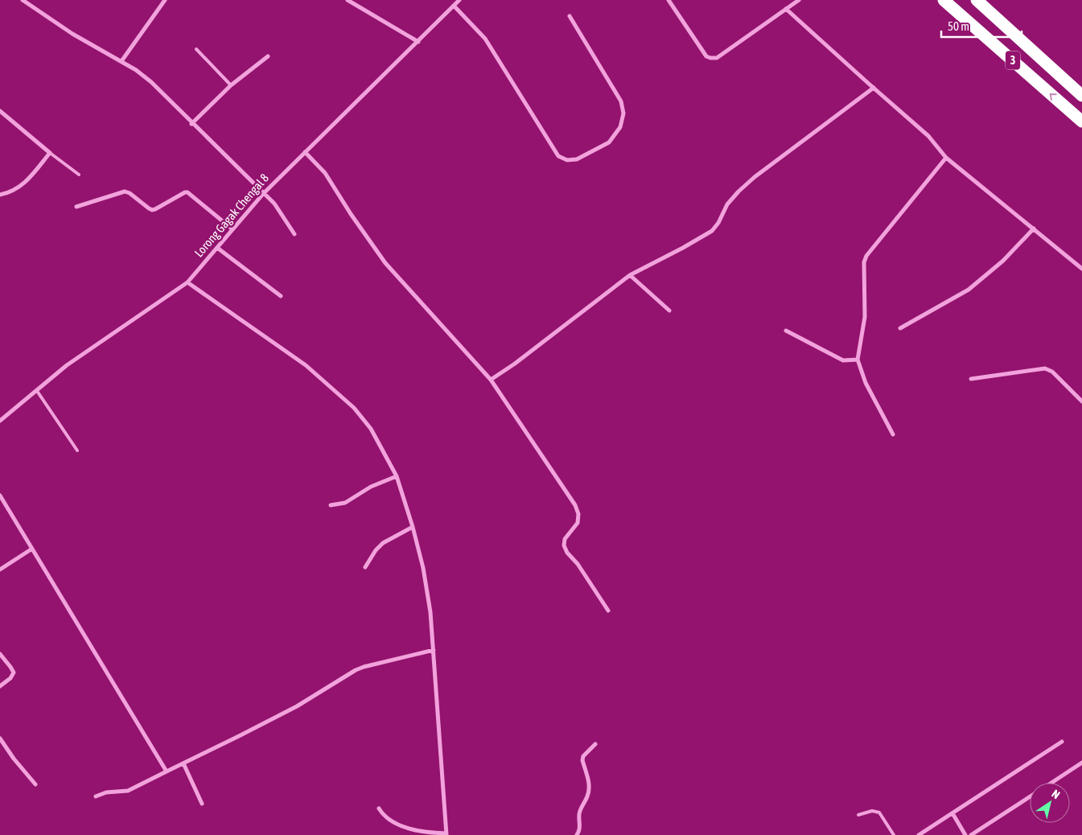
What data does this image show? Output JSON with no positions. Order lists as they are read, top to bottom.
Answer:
{
  "streets": {
    "highway": ["3"],
    "street": ["Lorong Gagak Chengal 8"]
  },
  "scale_bar": "50 m",
  "north": "top right"
}
